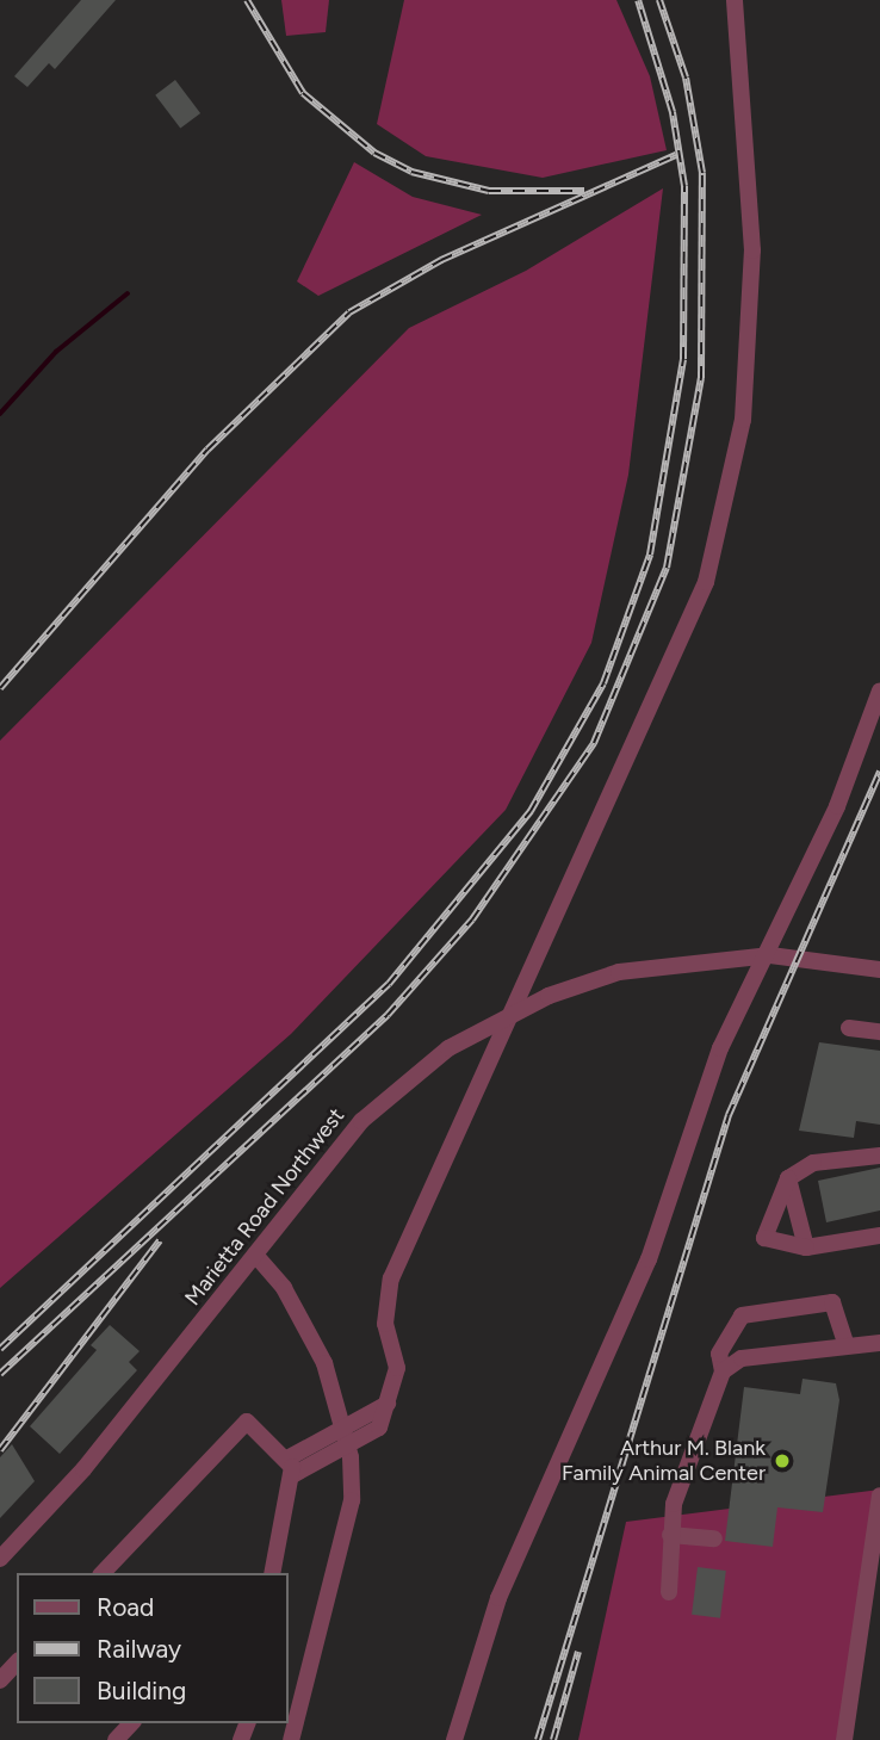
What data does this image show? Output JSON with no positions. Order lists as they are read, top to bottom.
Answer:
{
  "streets": {
    "street": ["Marietta Road Northwest"]
  },
  "places": ["Arthur M. Blank Family Animal Center"],
  "legend": ["Road", "Railway", "Building"]
}
